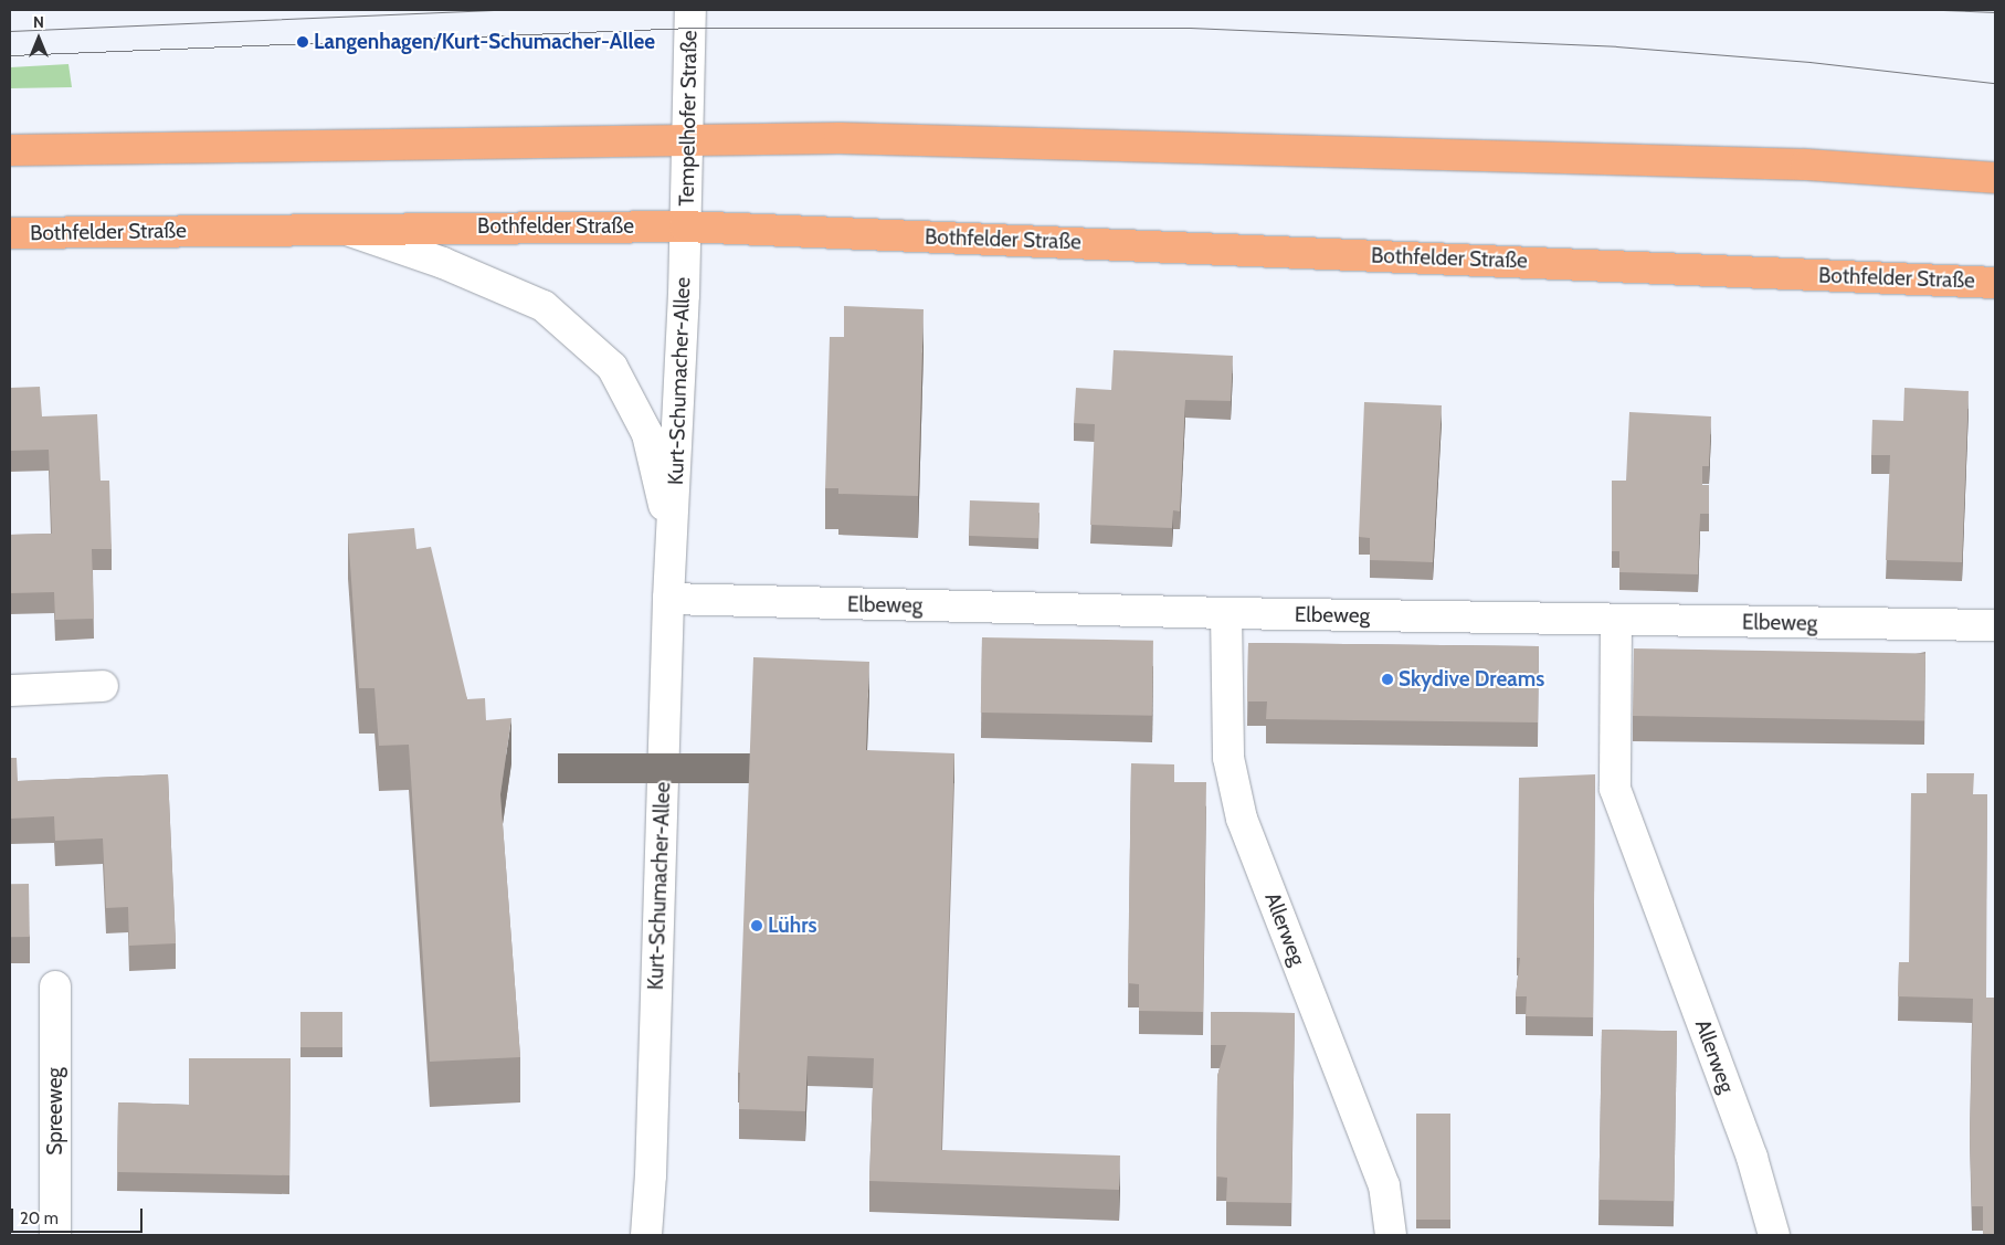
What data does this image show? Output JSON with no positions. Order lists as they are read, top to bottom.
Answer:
{
  "streets": {
    "main road": ["Bothfelder Straße"],
    "street": [
      "Tempelhofer Straße",
      "Kurt-Schumacher-Allee",
      "Elbeweg",
      "Allerweg",
      "Spreeweg"
    ]
  },
  "crossings": [
    ["Tempelhofer Straße", "Bothfelder Straße"],
    ["Tempelhofer Straße", "Kurt-Schumacher-Allee"],
    ["Bothfelder Straße", "Kurt-Schumacher-Allee"],
    ["Kurt-Schumacher-Allee", "Elbeweg"],
    ["Elbeweg", "Allerweg"]
  ],
  "places": ["Langenhagen/Kurt-Schumacher-Allee", "Skydive Dreams", "Lührs"],
  "scale_bar": "20 m",
  "north": "top"
}
